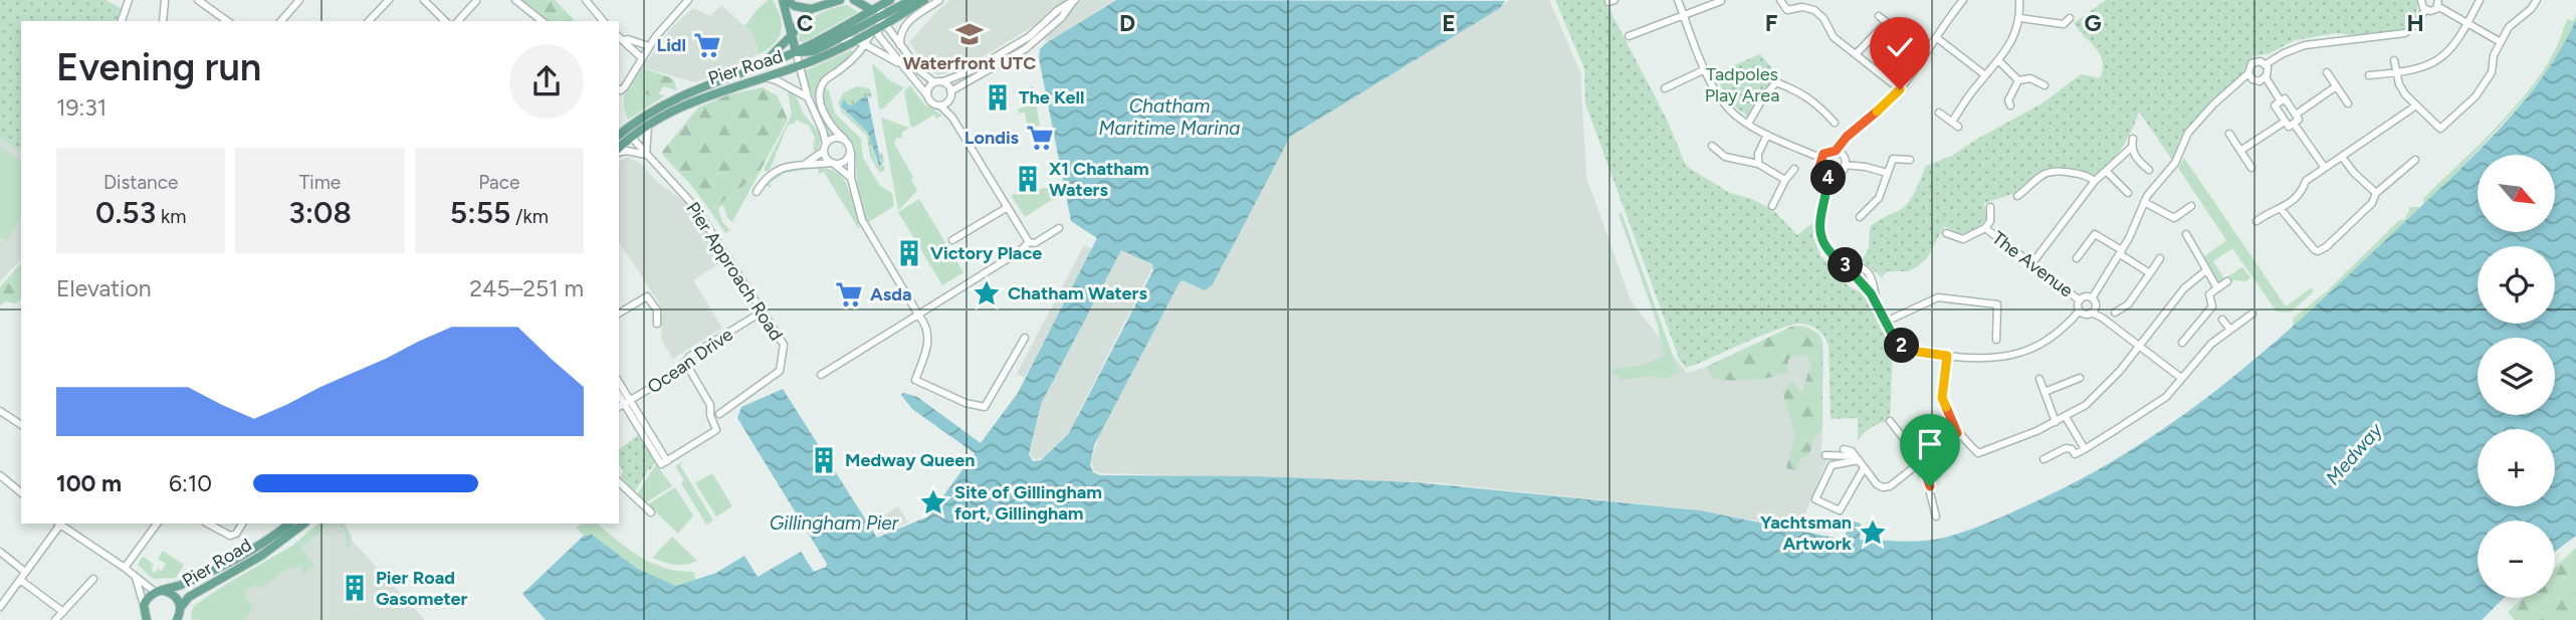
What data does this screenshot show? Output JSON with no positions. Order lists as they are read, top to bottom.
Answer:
{
  "streets": {
    "main road": ["Pier Road"],
    "street": ["The Avenue", "Pier Approach Road", "Ocean Drive"]
  },
  "crossings": [
    ["Pier Road", "Pier Approach Road"],
    ["Pier Approach Road", "Ocean Drive"]
  ],
  "water": ["Chatham Maritime Marina", "Medway", "Gillingham Pier"],
  "parks": ["Tadpoles Play Area"],
  "places": {
    "school or university": ["Waterfront UTC"],
    "supermarket": ["Lidl", "Londis", "Asda"],
    "building": [
      "The Kell",
      "X1 Chatham Waters",
      "Victory Place",
      "Medway Queen",
      "Pier Road Gasometer"
    ],
    "place": ["Chatham Waters", "Site of Gillingham fort, Gillingham", "Yachtsman Artwork"]
  },
  "north": "bottom right",
  "page": {
    "heading": ["Evening run", "19:31"],
    "stats": [
      ["Distance", "0.53 km"],
      ["Time", "3:08"],
      ["Pace", "5:55 /km"]
    ],
    "map_buttons": ["+", "−"],
    "pins": ["4", "3", "2"],
    "chart": ["Elevation", "245–251 m"],
    "list": [
      {
        "name": "100 m",
        "note": "6:10"
      }
    ]
  },
  "grid": {
    "columns": [
      "C",
      "D",
      "E",
      "F",
      "G",
      "H"
    ]
  }
}
